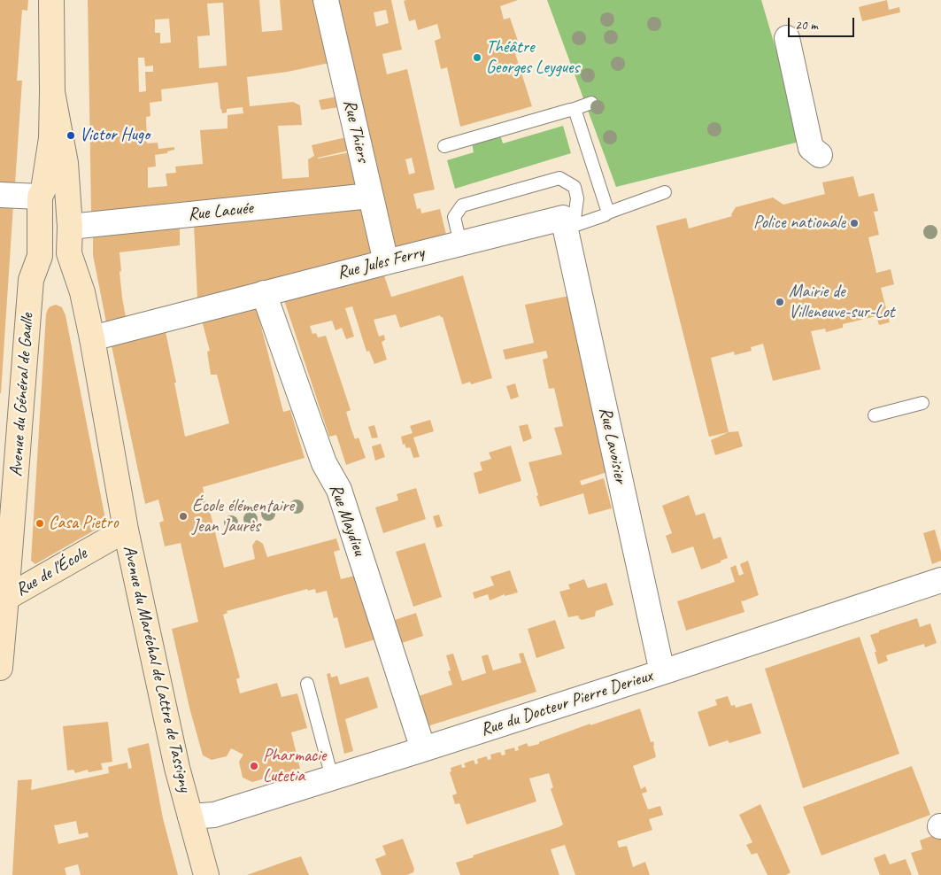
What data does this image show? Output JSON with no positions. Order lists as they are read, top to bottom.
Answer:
{
  "streets": {
    "main road": ["Avenue du Général de Gaulle", "Rue de l'École", "Avenue du Maréchal de Lattre de Tassigny"],
    "street": [
      "Rue Thiers",
      "Rue Lacuée",
      "Rue Jules Ferry",
      "Rue Lavoisier",
      "Rue Maydieu",
      "Rue du Docteur Pierre Derieux"
    ]
  },
  "crossings": [
    ["Rue Thiers", "Rue Lacuée"],
    ["Rue Thiers", "Rue Jules Ferry"],
    ["Rue Jules Ferry", "Rue Lavoisier"],
    ["Rue Jules Ferry", "Rue Maydieu"],
    ["Rue Jules Ferry", "Avenue du Maréchal de Lattre de Tassigny"],
    ["Avenue du Général de Gaulle", "Rue de l'École"],
    ["Rue Lavoisier", "Rue du Docteur Pierre Derieux"],
    ["Rue Maydieu", "Rue du Docteur Pierre Derieux"],
    ["Rue de l'École", "Avenue du Maréchal de Lattre de Tassigny"],
    ["Avenue du Maréchal de Lattre de Tassigny", "Rue du Docteur Pierre Derieux"]
  ],
  "places": [
    "Théâtre Georges Leygues",
    "Victor Hugo",
    "Police nationale",
    "Mairie de Villeneuve-sur-Lot",
    "École élémentaire Jean Jaurès",
    "Casa Pietro",
    "Pharmacie Lutetia"
  ],
  "scale_bar": "20 m"
}
